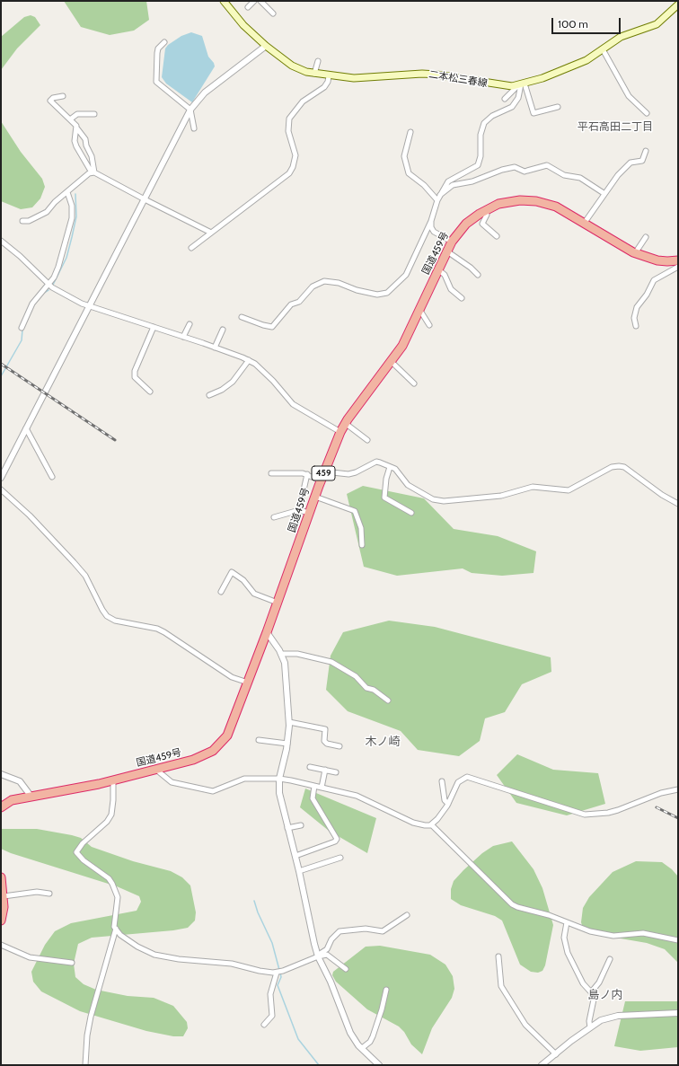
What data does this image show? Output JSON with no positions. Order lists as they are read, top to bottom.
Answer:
{
  "streets": {
    "highway": ["国道459号", "459"],
    "main road": ["二本松三春線"]
  },
  "districts": ["平石高田二丁目", "木ノ崎", "島ノ内"],
  "scale_bar": "100 m"
}
